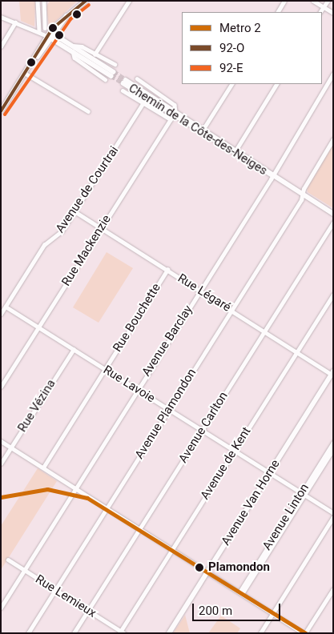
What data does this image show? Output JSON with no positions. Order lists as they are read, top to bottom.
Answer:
{
  "streets": {
    "main road": ["Chemin de la Côte-des-Neiges", "Avenue Van Horne"],
    "street": [
      "Avenue de Courtrai",
      "Rue Mackenzie",
      "Rue Légaré",
      "Rue Bouchette",
      "Avenue Barclay",
      "Rue Lavoie",
      "Rue Vézina",
      "Avenue Plamondon",
      "Avenue Carlton",
      "Avenue de Kent",
      "Avenue Linton",
      "Rue Lemieux"
    ]
  },
  "crossings": [
    ["Chemin de la Côte-des-Neiges", "Avenue de Courtrai"],
    ["Chemin de la Côte-des-Neiges", "Rue Mackenzie"],
    ["Chemin de la Côte-des-Neiges", "Avenue Barclay"],
    ["Chemin de la Côte-des-Neiges", "Avenue Plamondon"],
    ["Avenue de Courtrai", "Rue Légaré"],
    ["Avenue de Courtrai", "Rue Lavoie"],
    ["Rue Mackenzie", "Rue Légaré"],
    ["Rue Mackenzie", "Rue Lavoie"],
    ["Rue Légaré", "Rue Bouchette"],
    ["Rue Légaré", "Avenue Barclay"],
    ["Rue Légaré", "Avenue Plamondon"],
    ["Rue Légaré", "Avenue Carlton"],
    ["Rue Légaré", "Avenue de Kent"],
    ["Rue Légaré", "Avenue Van Horne"],
    ["Rue Bouchette", "Rue Lavoie"],
    ["Avenue Barclay", "Rue Lavoie"],
    ["Avenue Barclay", "Rue Lemieux"],
    ["Rue Lavoie", "Rue Vézina"],
    ["Rue Lavoie", "Avenue Plamondon"],
    ["Rue Lavoie", "Avenue Carlton"],
    ["Rue Lavoie", "Avenue de Kent"],
    ["Rue Lavoie", "Avenue Van Horne"],
    ["Rue Lavoie", "Avenue Linton"],
    ["Avenue Plamondon", "Rue Lemieux"],
    ["Avenue Carlton", "Rue Lemieux"],
    ["Avenue de Kent", "Rue Lemieux"]
  ],
  "places": ["Plamondon"],
  "lines": ["transit line 92-O", "transit line 92-E", "metro line 2"],
  "legend": ["Metro 2", "92-O", "92-E"],
  "scale_bar": "200 m"
}
